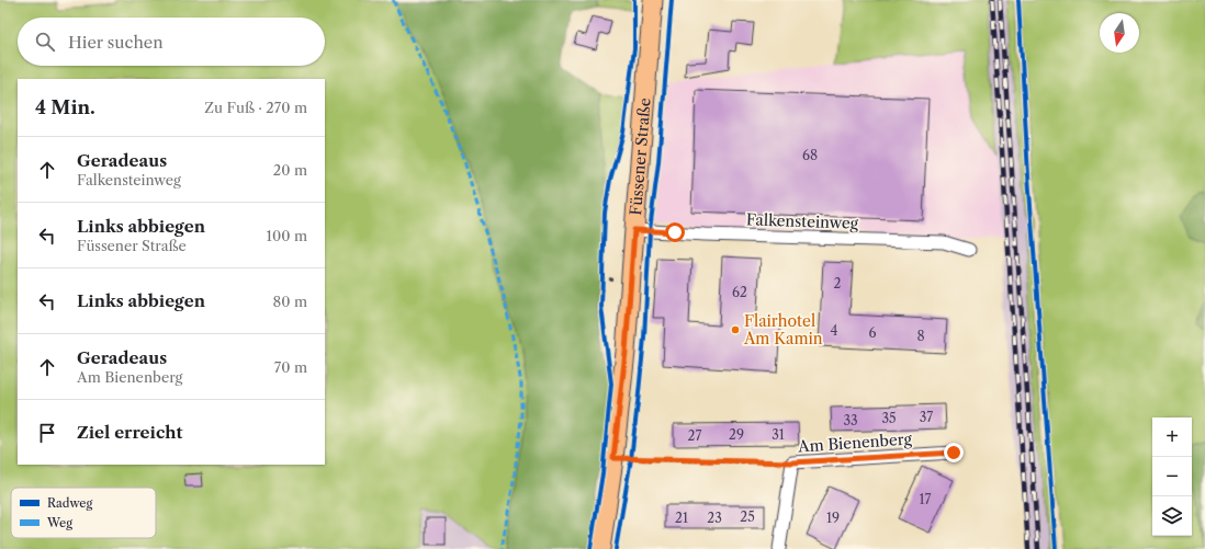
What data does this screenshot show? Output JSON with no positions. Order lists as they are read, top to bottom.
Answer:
{
  "streets": {
    "main road": ["Füssener Straße"],
    "street": ["Falkensteinweg", "Am Bienenberg"]
  },
  "crossings": [
    ["Füssener Straße", "Falkensteinweg"]
  ],
  "places": ["Flairhotel Am Kamin"],
  "house_numbers": [
    "68",
    "2",
    "62",
    "4",
    "6",
    "8",
    "37",
    "35",
    "33",
    "29",
    "31",
    "27",
    "17",
    "25",
    "21",
    "23",
    "19"
  ],
  "legend": ["Radweg", "Weg"],
  "north": "bottom",
  "page": {
    "search": "Hier suchen",
    "heading": ["4 Min.", "Zu Fuß · 270 m"],
    "list": [
      ["Geradeaus", "Falkensteinweg", "20 m"],
      ["Links abbiegen", "Füssener Straße", "100 m"],
      ["Links abbiegen", "80 m"],
      ["Geradeaus", "Am Bienenberg", "70 m"],
      "Ziel erreicht"
    ],
    "map_buttons": ["+", "−"]
  }
}
